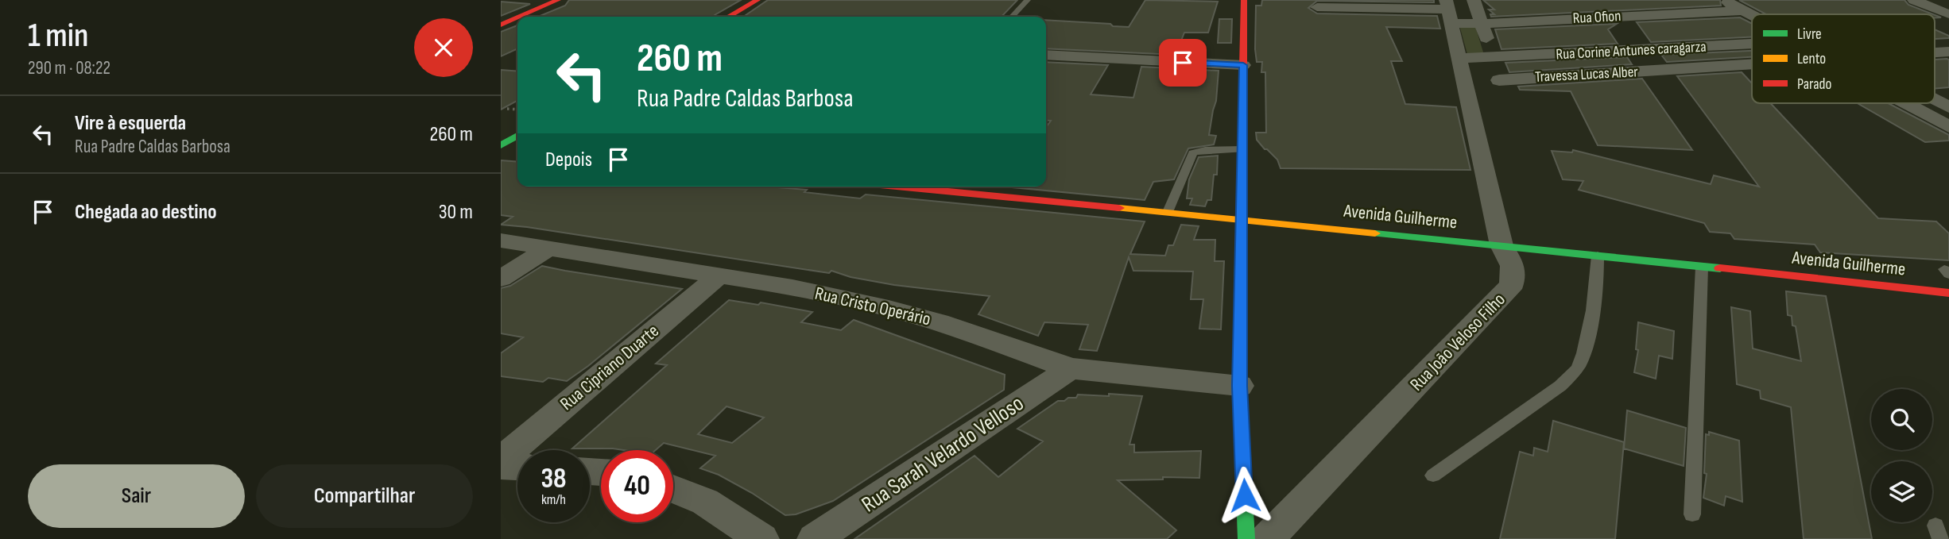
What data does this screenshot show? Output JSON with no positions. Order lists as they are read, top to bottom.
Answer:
{
  "streets": {
    "street": [
      "Rua Ofion",
      "Rua Corine Antunes caragarza",
      "Travessa Lucas Alber",
      "Avenida Guilherme",
      "Rua Cristo Operário",
      "Rua João Veloso Filho",
      "Rua Cipriano Duarte",
      "Rua Sarah Velardo Velloso"
    ]
  },
  "crossings": [
    ["Rua Ofion", "Rua João Veloso Filho"],
    ["Rua Corine Antunes caragarza", "Travessa Lucas Alber"],
    ["Rua Corine Antunes caragarza", "Rua João Veloso Filho"],
    ["Avenida Guilherme", "Rua João Veloso Filho"],
    ["Rua Cristo Operário", "Rua Cipriano Duarte"],
    ["Rua Cristo Operário", "Rua Sarah Velardo Velloso"]
  ],
  "legend": ["Livre", "Lento", "Parado"],
  "page": {
    "heading": ["1 min", "290 m · 08:22"],
    "turn": ["260 m", "Rua Padre Caldas Barbosa"],
    "list": [
      {
        "name": "Vire à esquerda",
        "note": "Rua Padre Caldas Barbosa",
        "value": "260 m"
      },
      {
        "name": "Chegada ao destino",
        "value": "30 m"
      }
    ],
    "then": "Depois",
    "speed": "38 km/h",
    "limit": "40",
    "buttons": ["Sair", "Compartilhar"]
  }
}
